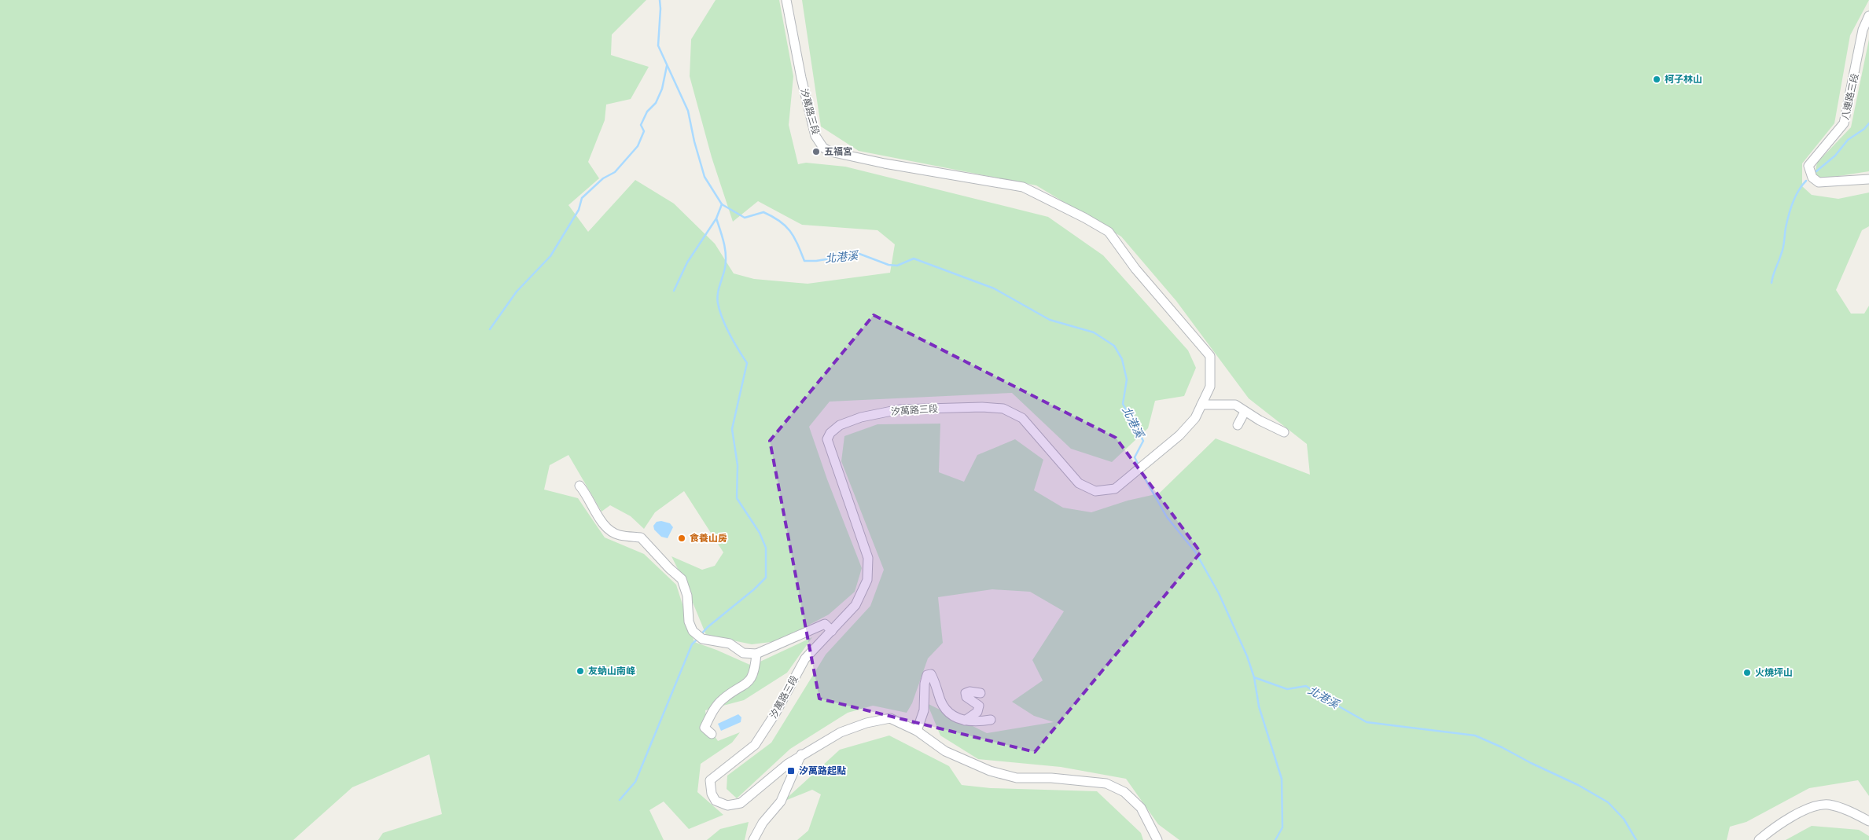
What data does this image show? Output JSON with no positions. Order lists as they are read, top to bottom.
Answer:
{
  "streets": {
    "street": ["八連路三段", "汐萬路三段"]
  },
  "water": ["北港溪"],
  "places": {
    "other": [
      "柯子林山",
      "五福宮",
      "食養山房",
      "友蚋山南峰",
      "火燒坪山"
    ],
    "transit": ["汐萬路起點"]
  }
}
